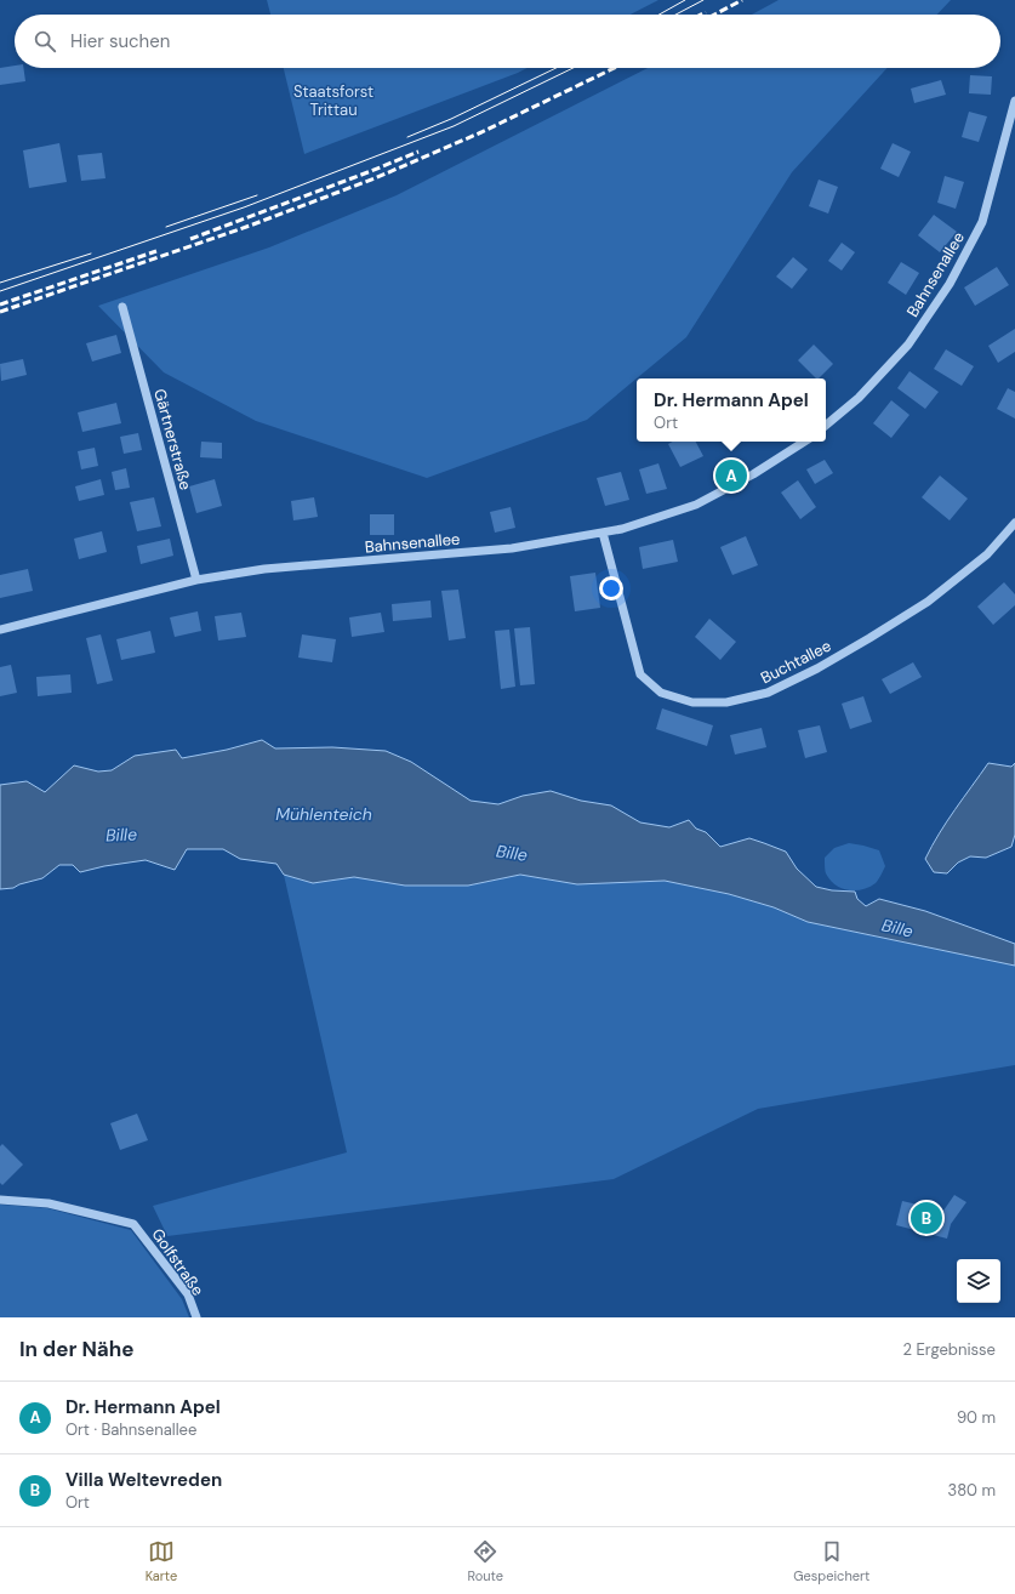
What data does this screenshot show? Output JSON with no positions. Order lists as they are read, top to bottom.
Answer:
{
  "streets": {
    "street": [
      "Bahnsenallee",
      "Gärtnerstraße",
      "Buchtallee",
      "Golfstraße"
    ]
  },
  "crossings": [
    ["Bahnsenallee", "Gärtnerstraße"],
    ["Bahnsenallee", "Buchtallee"]
  ],
  "water": ["Mühlenteich", "Bille"],
  "parks": ["Staatsforst Trittau"],
  "page": {
    "search": "Hier suchen",
    "popup": ["Dr. Hermann Apel", "Ort"],
    "pins": ["A", "B"],
    "heading": ["In der Nähe", "2 Ergebnisse"],
    "list": [
      {
        "mark": "A",
        "name": "Dr. Hermann Apel",
        "note": "Ort · Bahnsenallee",
        "value": "90 m"
      },
      {
        "mark": "B",
        "name": "Villa Weltevreden",
        "note": "Ort",
        "value": "380 m"
      }
    ],
    "nav": ["Karte", "Route", "Gespeichert"]
  }
}
